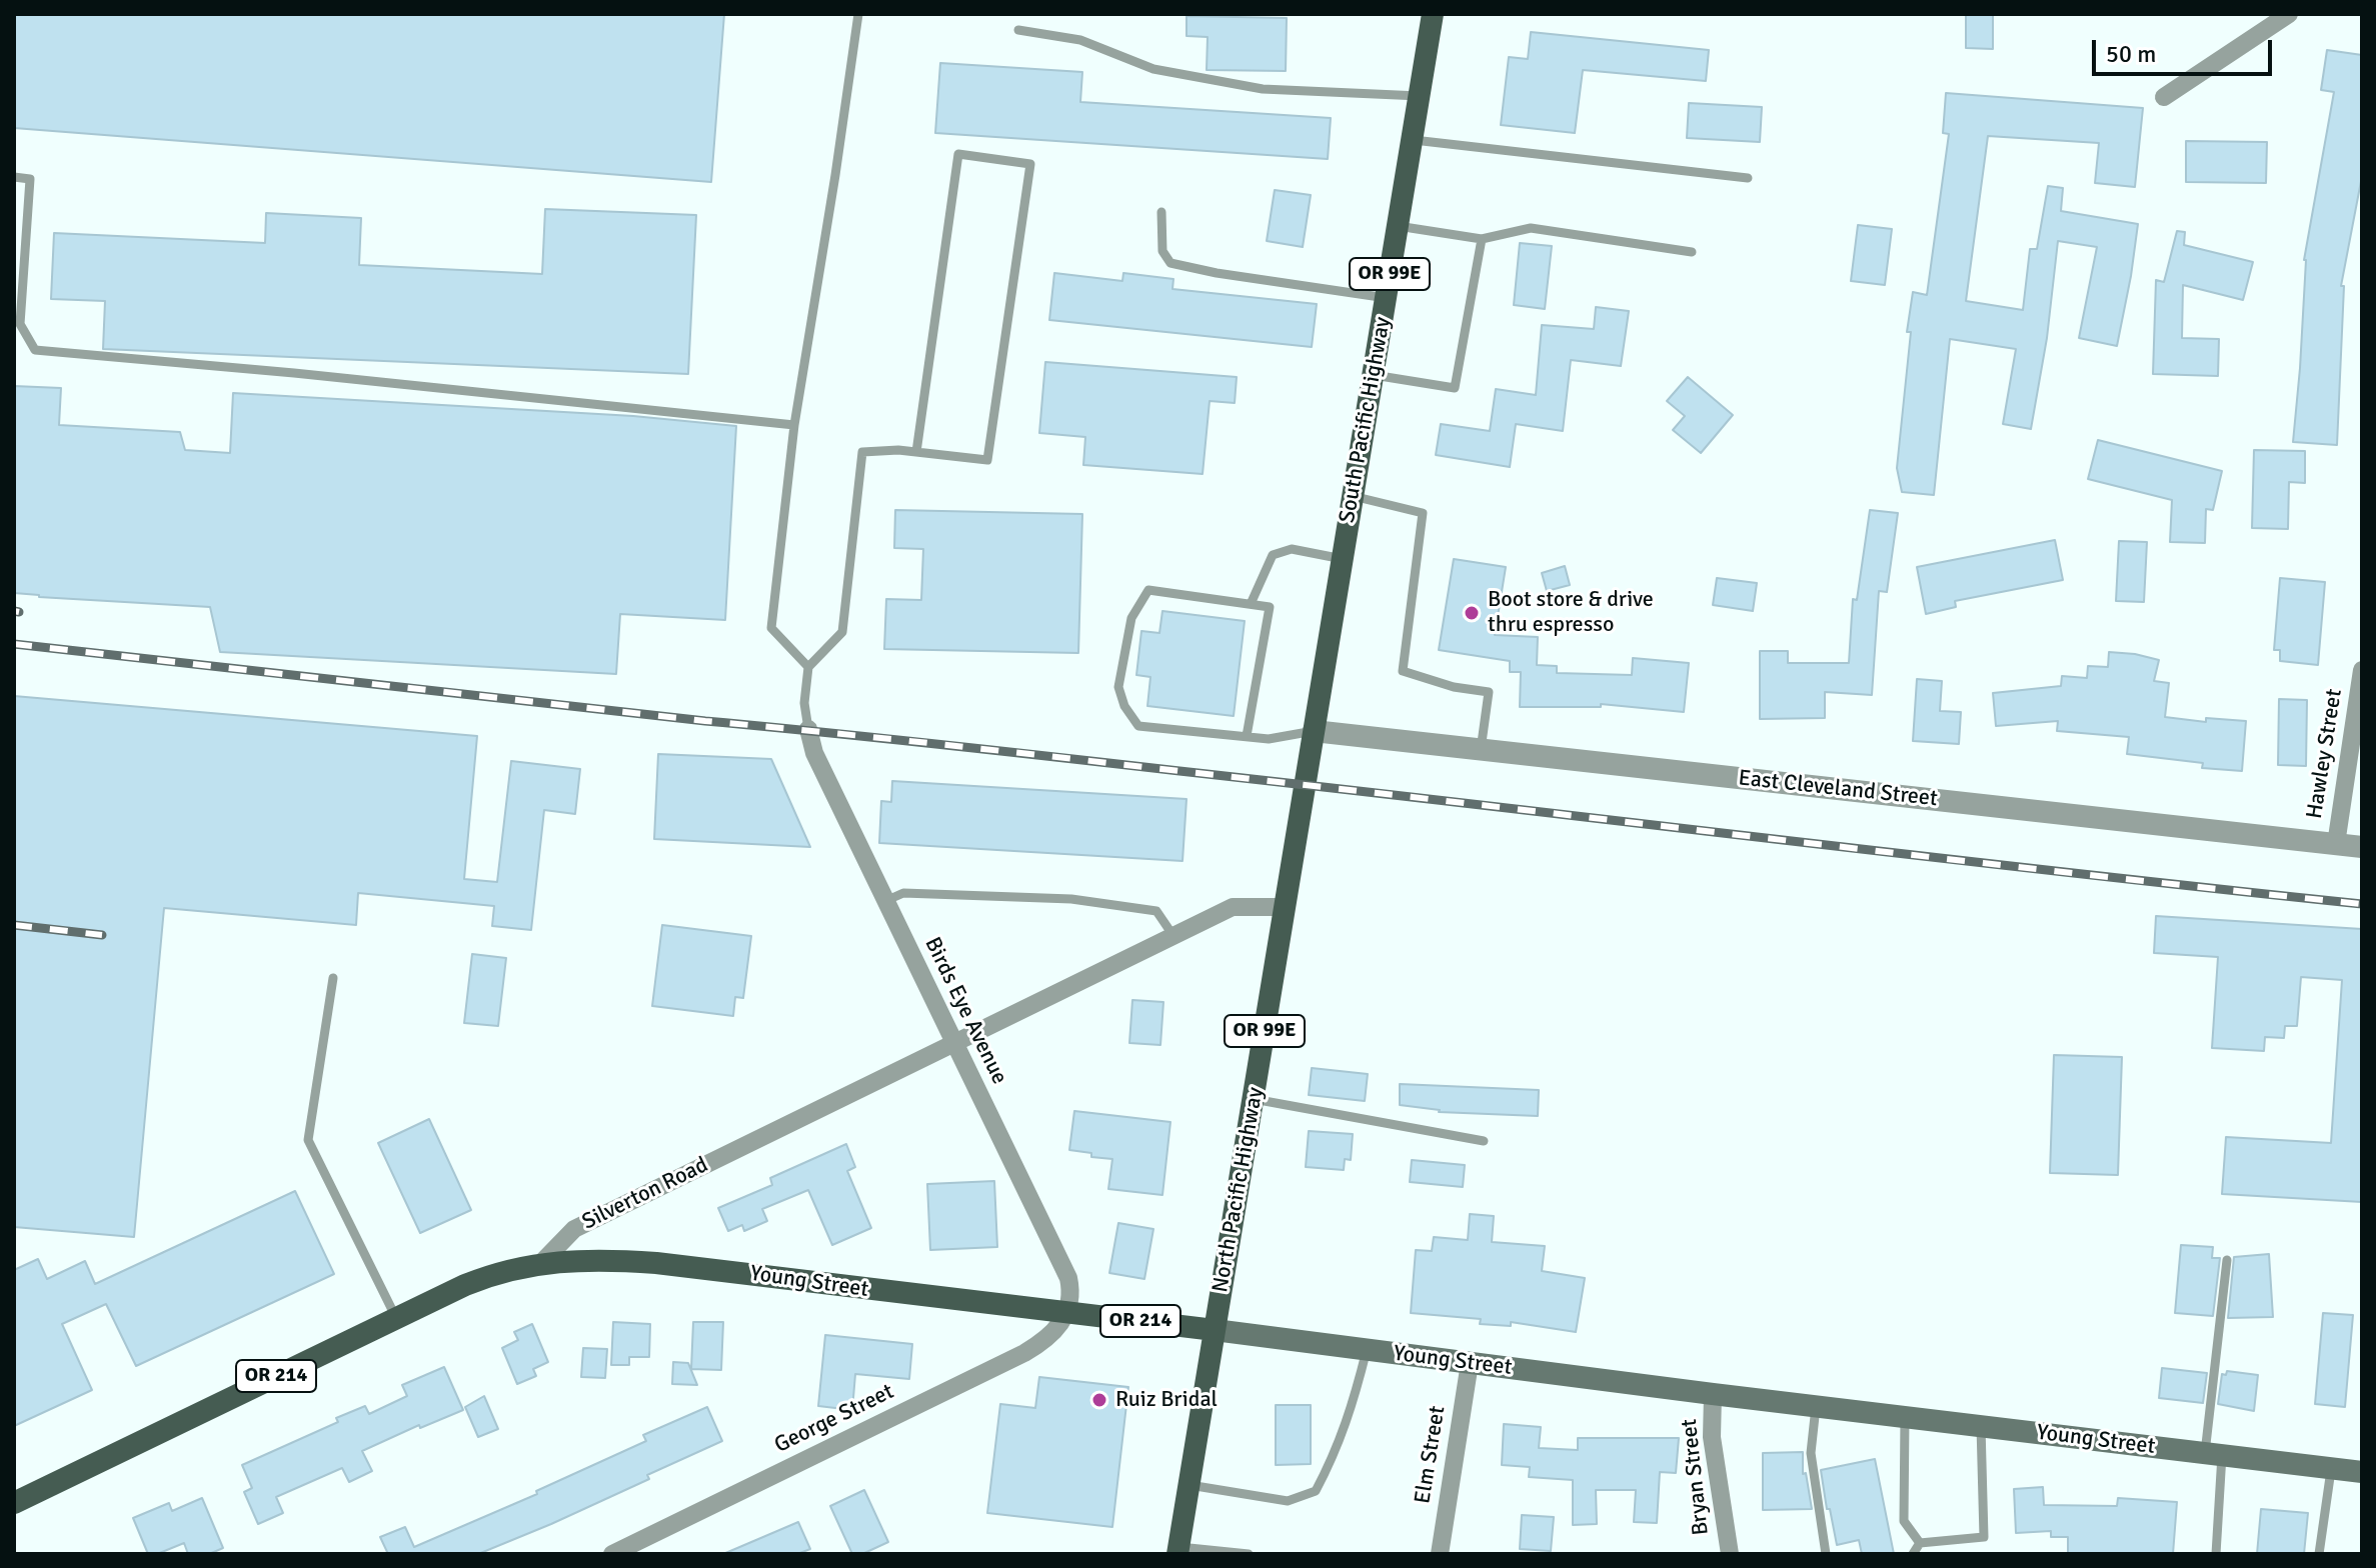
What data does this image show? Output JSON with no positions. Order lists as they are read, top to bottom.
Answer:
{
  "streets": {
    "main road": [
      "OR 99E",
      "South Pacific Highway",
      "North Pacific Highway",
      "Young Street",
      "OR 214"
    ],
    "street": [
      "Hawley Street",
      "East Cleveland Street",
      "Birds Eye Avenue",
      "Silverton Road",
      "George Street",
      "Elm Street",
      "Bryan Street"
    ]
  },
  "crossings": [
    ["South Pacific Highway", "East Cleveland Street"],
    ["South Pacific Highway", "North Pacific Highway"],
    ["Hawley Street", "East Cleveland Street"],
    ["East Cleveland Street", "North Pacific Highway"],
    ["Birds Eye Avenue", "Silverton Road"],
    ["Birds Eye Avenue", "Young Street"],
    ["Birds Eye Avenue", "George Street"],
    ["North Pacific Highway", "Silverton Road"],
    ["North Pacific Highway", "Young Street"],
    ["Silverton Road", "Young Street"],
    ["Silverton Road", "OR 214"],
    ["Young Street", "OR 214"],
    ["Young Street", "George Street"],
    ["Young Street", "Elm Street"],
    ["Young Street", "Bryan Street"]
  ],
  "places": ["Boot store & drive thru espresso", "Ruiz Bridal"],
  "scale_bar": "50 m"
}
